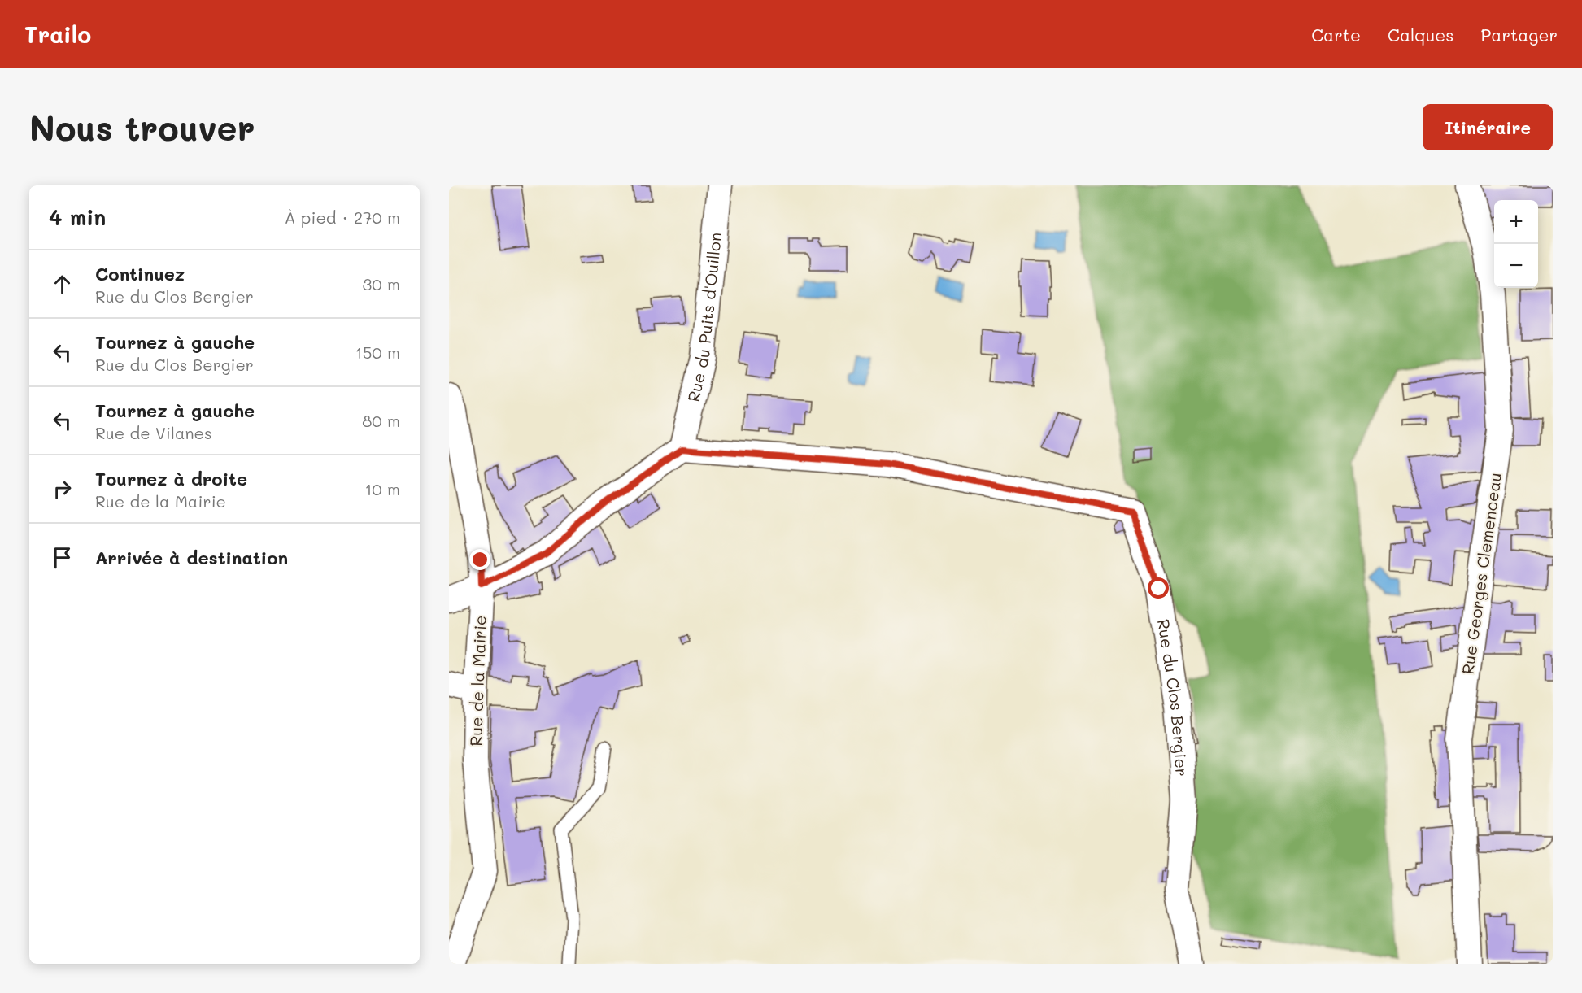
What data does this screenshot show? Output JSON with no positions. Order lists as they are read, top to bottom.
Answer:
{
  "streets": {
    "street": [
      "Rue du Puits d'Ouillon",
      "Rue Georges Clemenceau",
      "Rue de la Mairie",
      "Rue du Clos Bergier"
    ]
  },
  "crossings": [
    ["Rue du Puits d'Ouillon", "Rue du Clos Bergier"]
  ],
  "page": {
    "header": "Trailo",
    "nav": ["Carte", "Calques", "Partager"],
    "buttons": "Itinéraire",
    "title": "Nous trouver",
    "heading": ["4 min", "À pied · 270 m"],
    "map_buttons": ["+", "−"],
    "list": [
      ["Continuez", "Rue du Clos Bergier", "30 m"],
      ["Tournez à gauche", "Rue du Clos Bergier", "150 m"],
      ["Tournez à gauche", "Rue de Vilanes", "80 m"],
      ["Tournez à droite", "Rue de la Mairie", "10 m"],
      "Arrivée à destination"
    ]
  }
}
